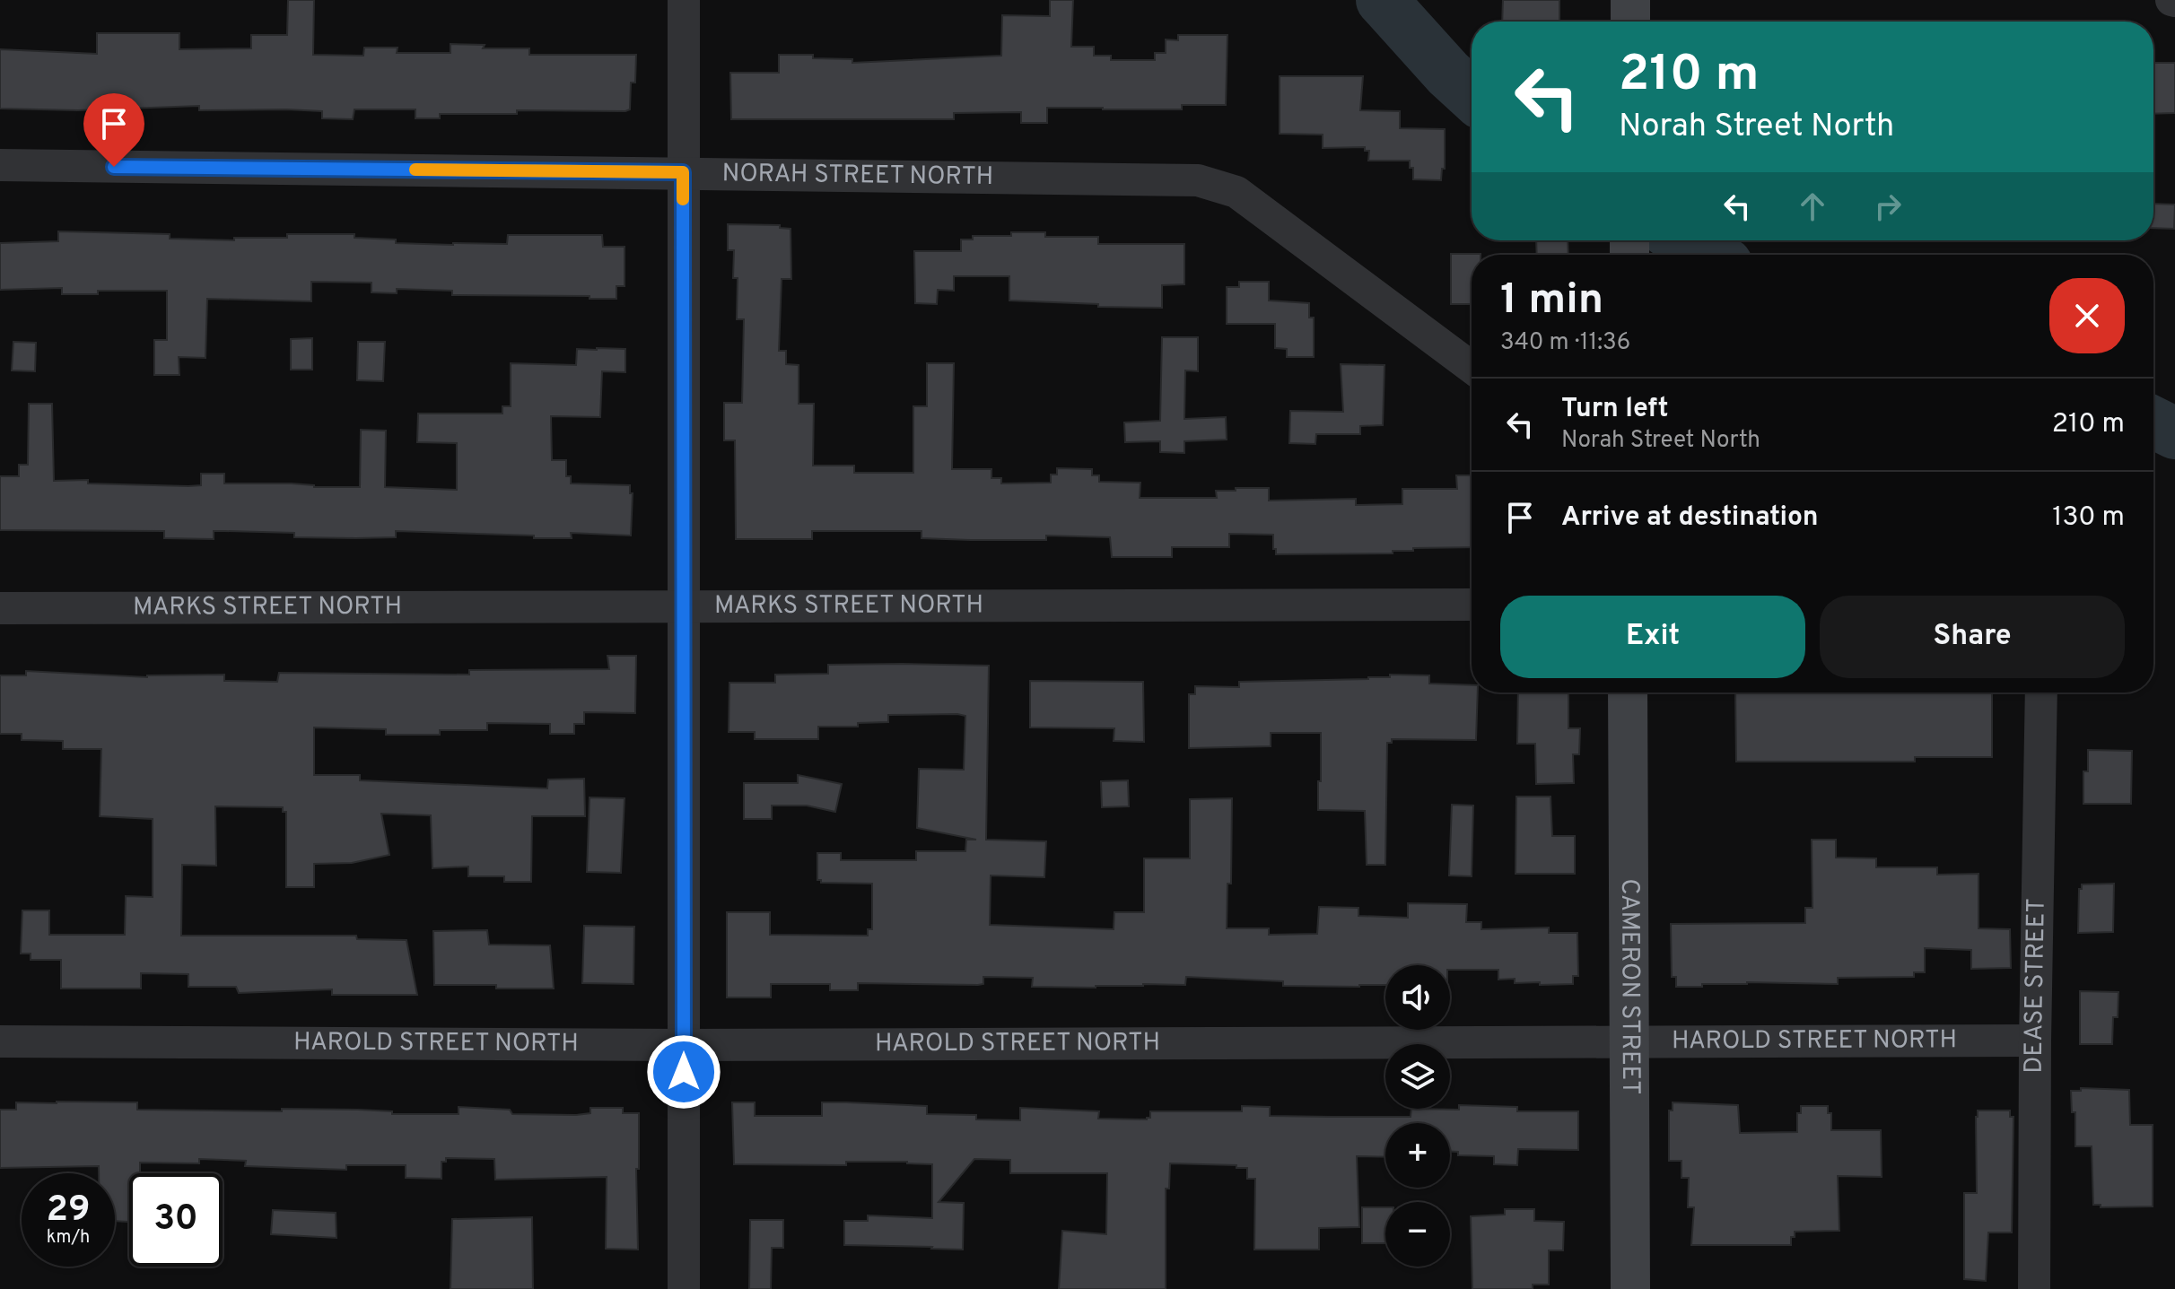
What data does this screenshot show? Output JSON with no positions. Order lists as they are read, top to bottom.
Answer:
{
  "streets": {
    "street": [
      "NORAH STREET NORTH",
      "MARKS STREET NORTH",
      "DEASE STREET",
      "CAMERON STREET",
      "HAROLD STREET NORTH"
    ]
  },
  "crossings": [
    ["DEASE STREET", "HAROLD STREET NORTH"],
    ["CAMERON STREET", "HAROLD STREET NORTH"]
  ],
  "page": {
    "turn": ["210 m", "Norah Street North"],
    "heading": ["1 min", "340 m · 11:36"],
    "list": [
      {
        "name": "Turn left",
        "note": "Norah Street North",
        "value": "210 m"
      },
      {
        "name": "Arrive at destination",
        "value": "130 m"
      }
    ],
    "buttons": ["Exit", "Share"],
    "map_buttons": ["+", "−"],
    "speed": "29 km/h",
    "limit": "30"
  }
}
